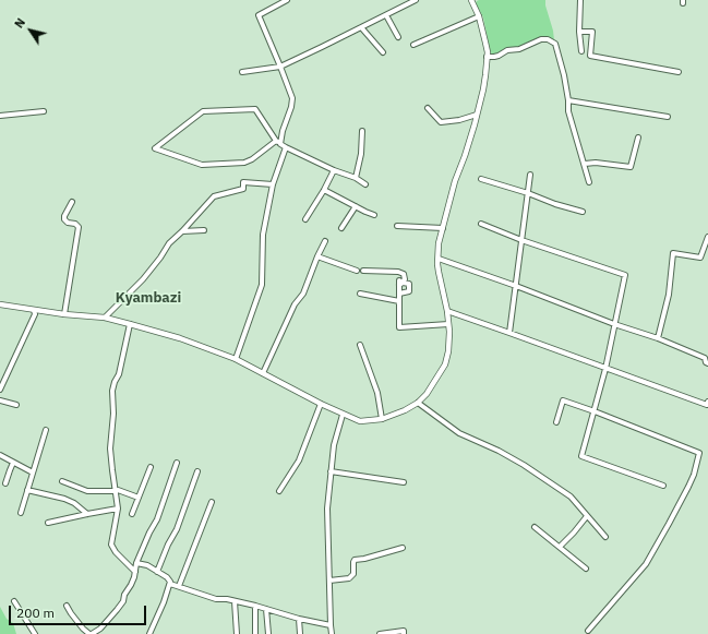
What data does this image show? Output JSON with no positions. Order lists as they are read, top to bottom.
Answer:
{
  "districts": ["Kyambazi"],
  "scale_bar": "200 m",
  "north": "top left"
}
